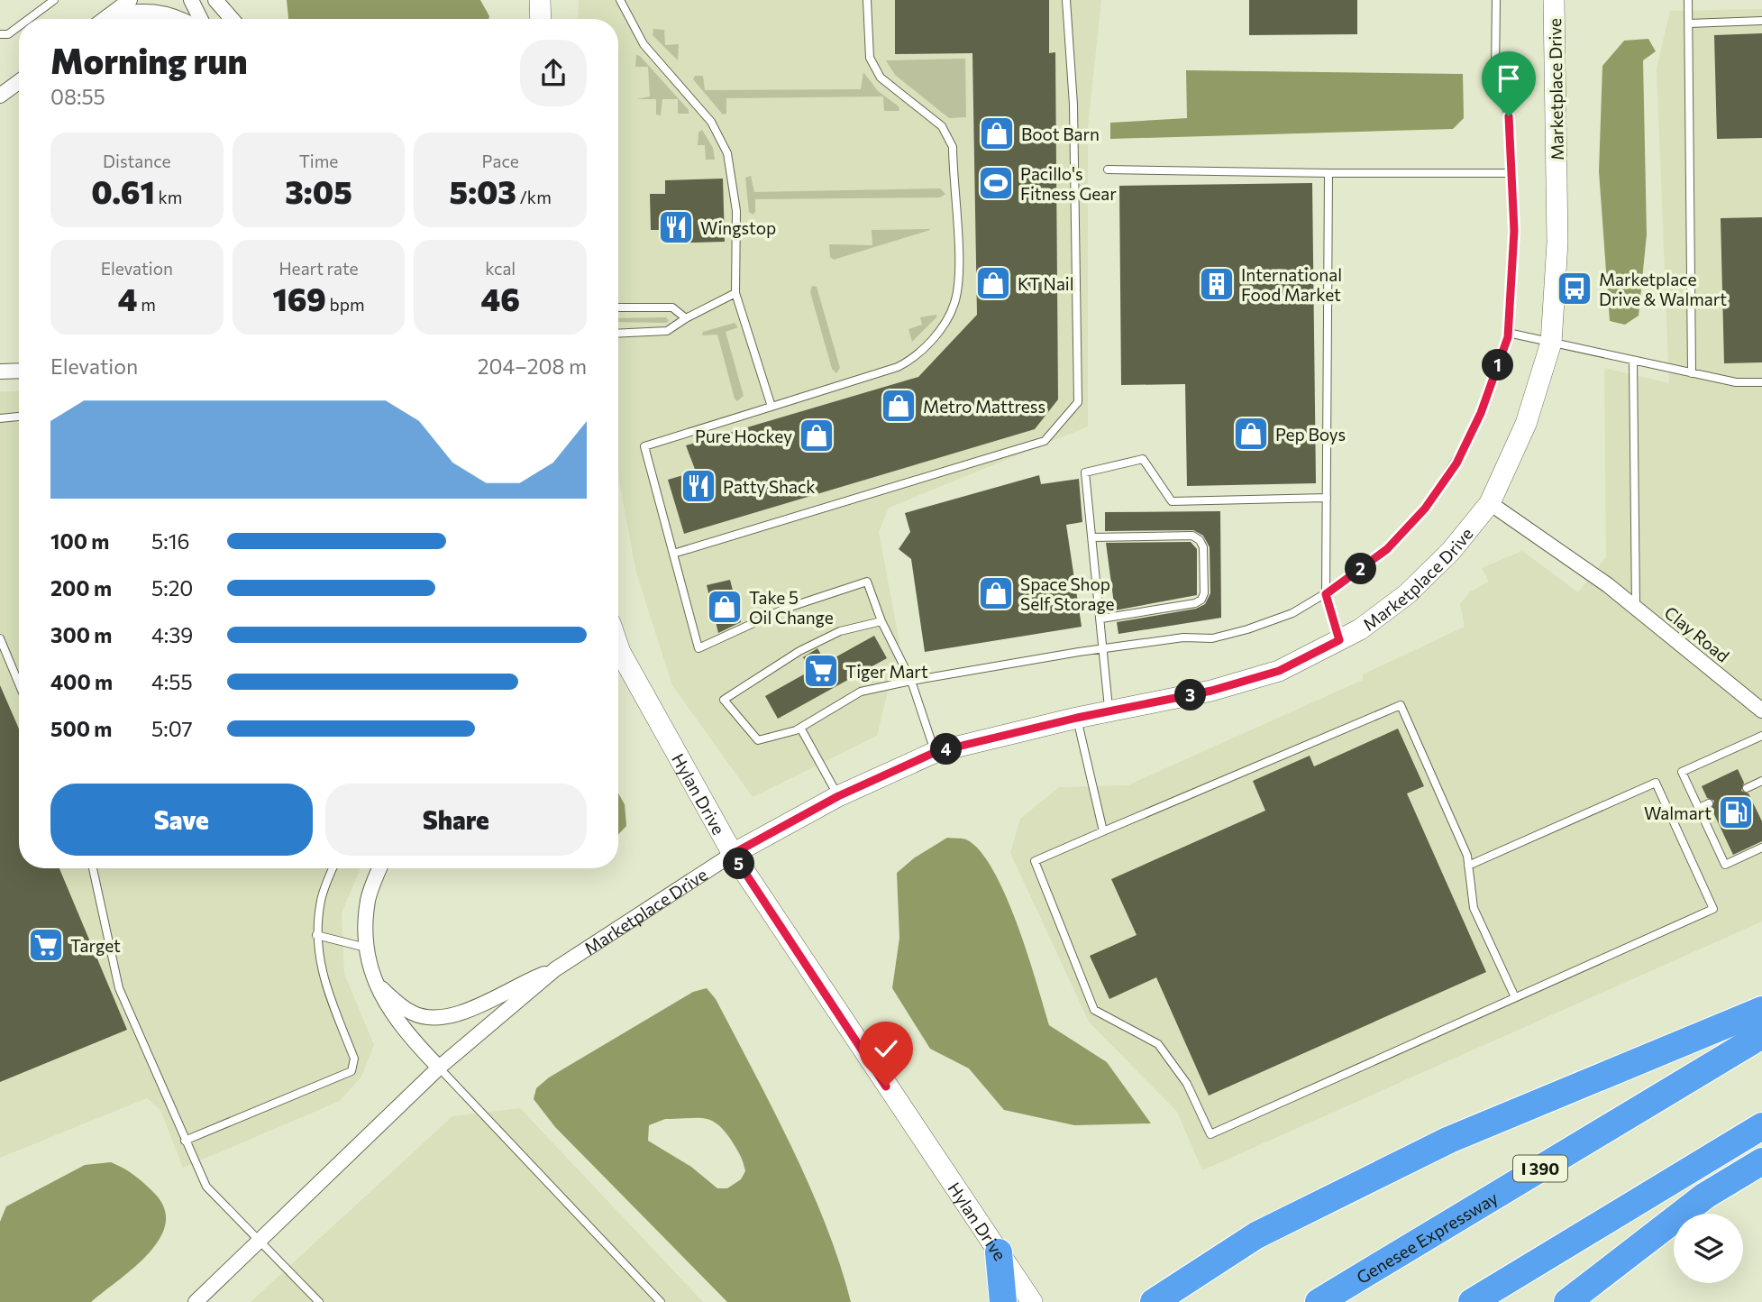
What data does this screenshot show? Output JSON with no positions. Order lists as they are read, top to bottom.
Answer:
{
  "streets": {
    "highway": ["I 390", "Genesee Expressway"],
    "street": ["Marketplace Drive", "Clay Road", "Hylan Drive"]
  },
  "crossings": [
    ["Marketplace Drive", "Clay Road"],
    ["Marketplace Drive", "Hylan Drive"]
  ],
  "places": {
    "shop": [
      "Boot Barn",
      "KT Nail",
      "Metro Mattress",
      "Pep Boys",
      "Pure Hockey",
      "Space Shop Self Storage",
      "Take 5 Oil Change"
    ],
    "sports": ["Pacillo's Fitness Gear"],
    "restaurant": ["Wingstop", "Patty Shack"],
    "building": ["International Food Market"],
    "bus stop": ["Marketplace Drive & Walmart"],
    "supermarket": ["Tiger Mart", "Target"],
    "fuel station": ["Walmart"]
  },
  "page": {
    "heading": ["Morning run", "08:55"],
    "stats": [
      ["Distance", "0.61 km"],
      ["Time", "3:05"],
      ["Pace", "5:03 /km"],
      ["Elevation", "4 m"],
      ["Heart rate", "169 bpm"],
      ["kcal", "46"]
    ],
    "chart": ["Elevation", "204–208 m"],
    "pins": [
      "1",
      "2",
      "3",
      "4",
      "5"
    ],
    "list": [
      {
        "name": "100 m",
        "note": "5:16"
      },
      {
        "name": "200 m",
        "note": "5:20"
      },
      {
        "name": "300 m",
        "note": "4:39"
      },
      {
        "name": "400 m",
        "note": "4:55"
      },
      {
        "name": "500 m",
        "note": "5:07"
      }
    ],
    "buttons": ["Save", "Share"]
  }
}
